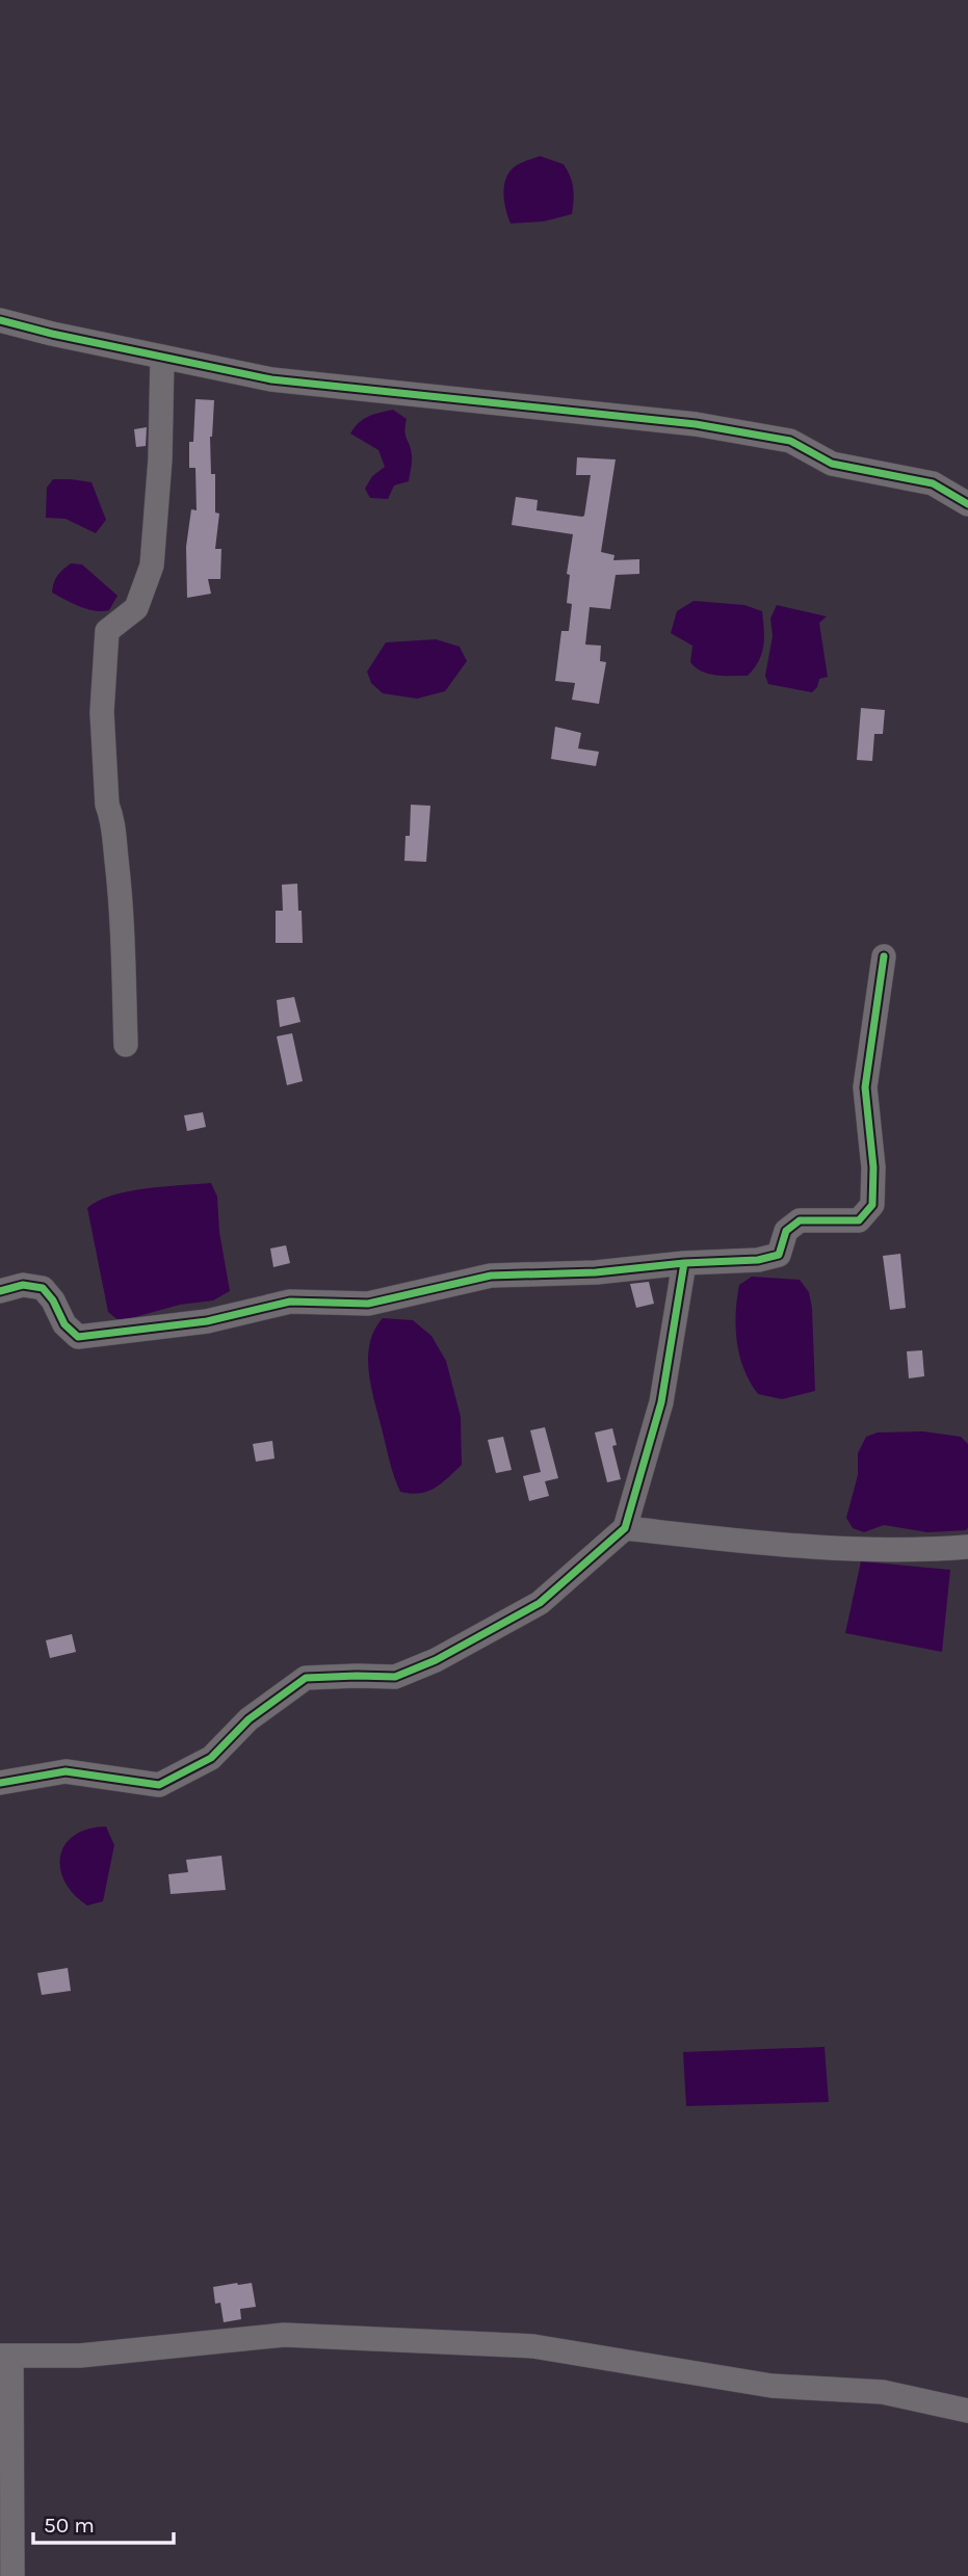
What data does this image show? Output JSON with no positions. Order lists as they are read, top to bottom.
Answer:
{
  "scale_bar": "50 m"
}
